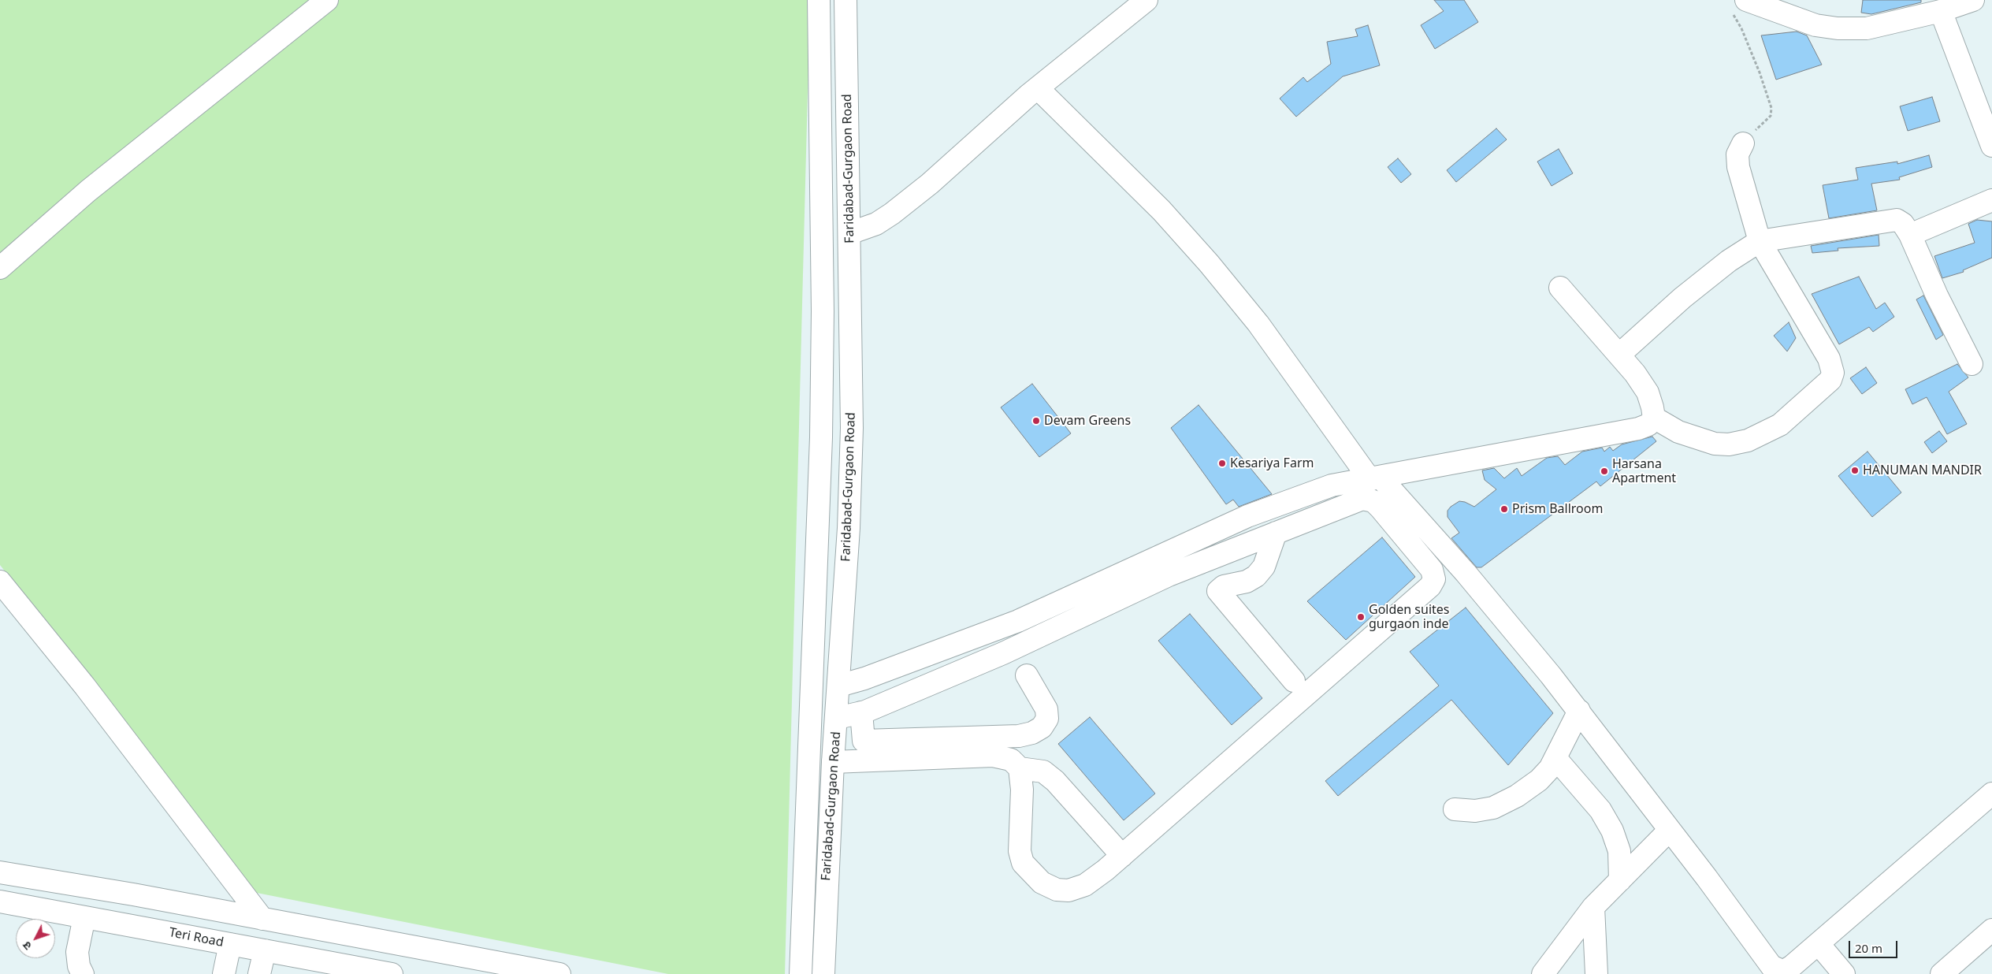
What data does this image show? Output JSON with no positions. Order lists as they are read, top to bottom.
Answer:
{
  "streets": {
    "street": ["Faridabad-Gurgaon Road", "Teri Road"]
  },
  "places": [
    "Devam Greens",
    "Kesariya Farm",
    "HANUMAN MANDIR",
    "Harsana Apartment",
    "Prism Ballroom",
    "Golden suites gurgaon inde"
  ],
  "scale_bar": "20 m",
  "north": "bottom left"
}
